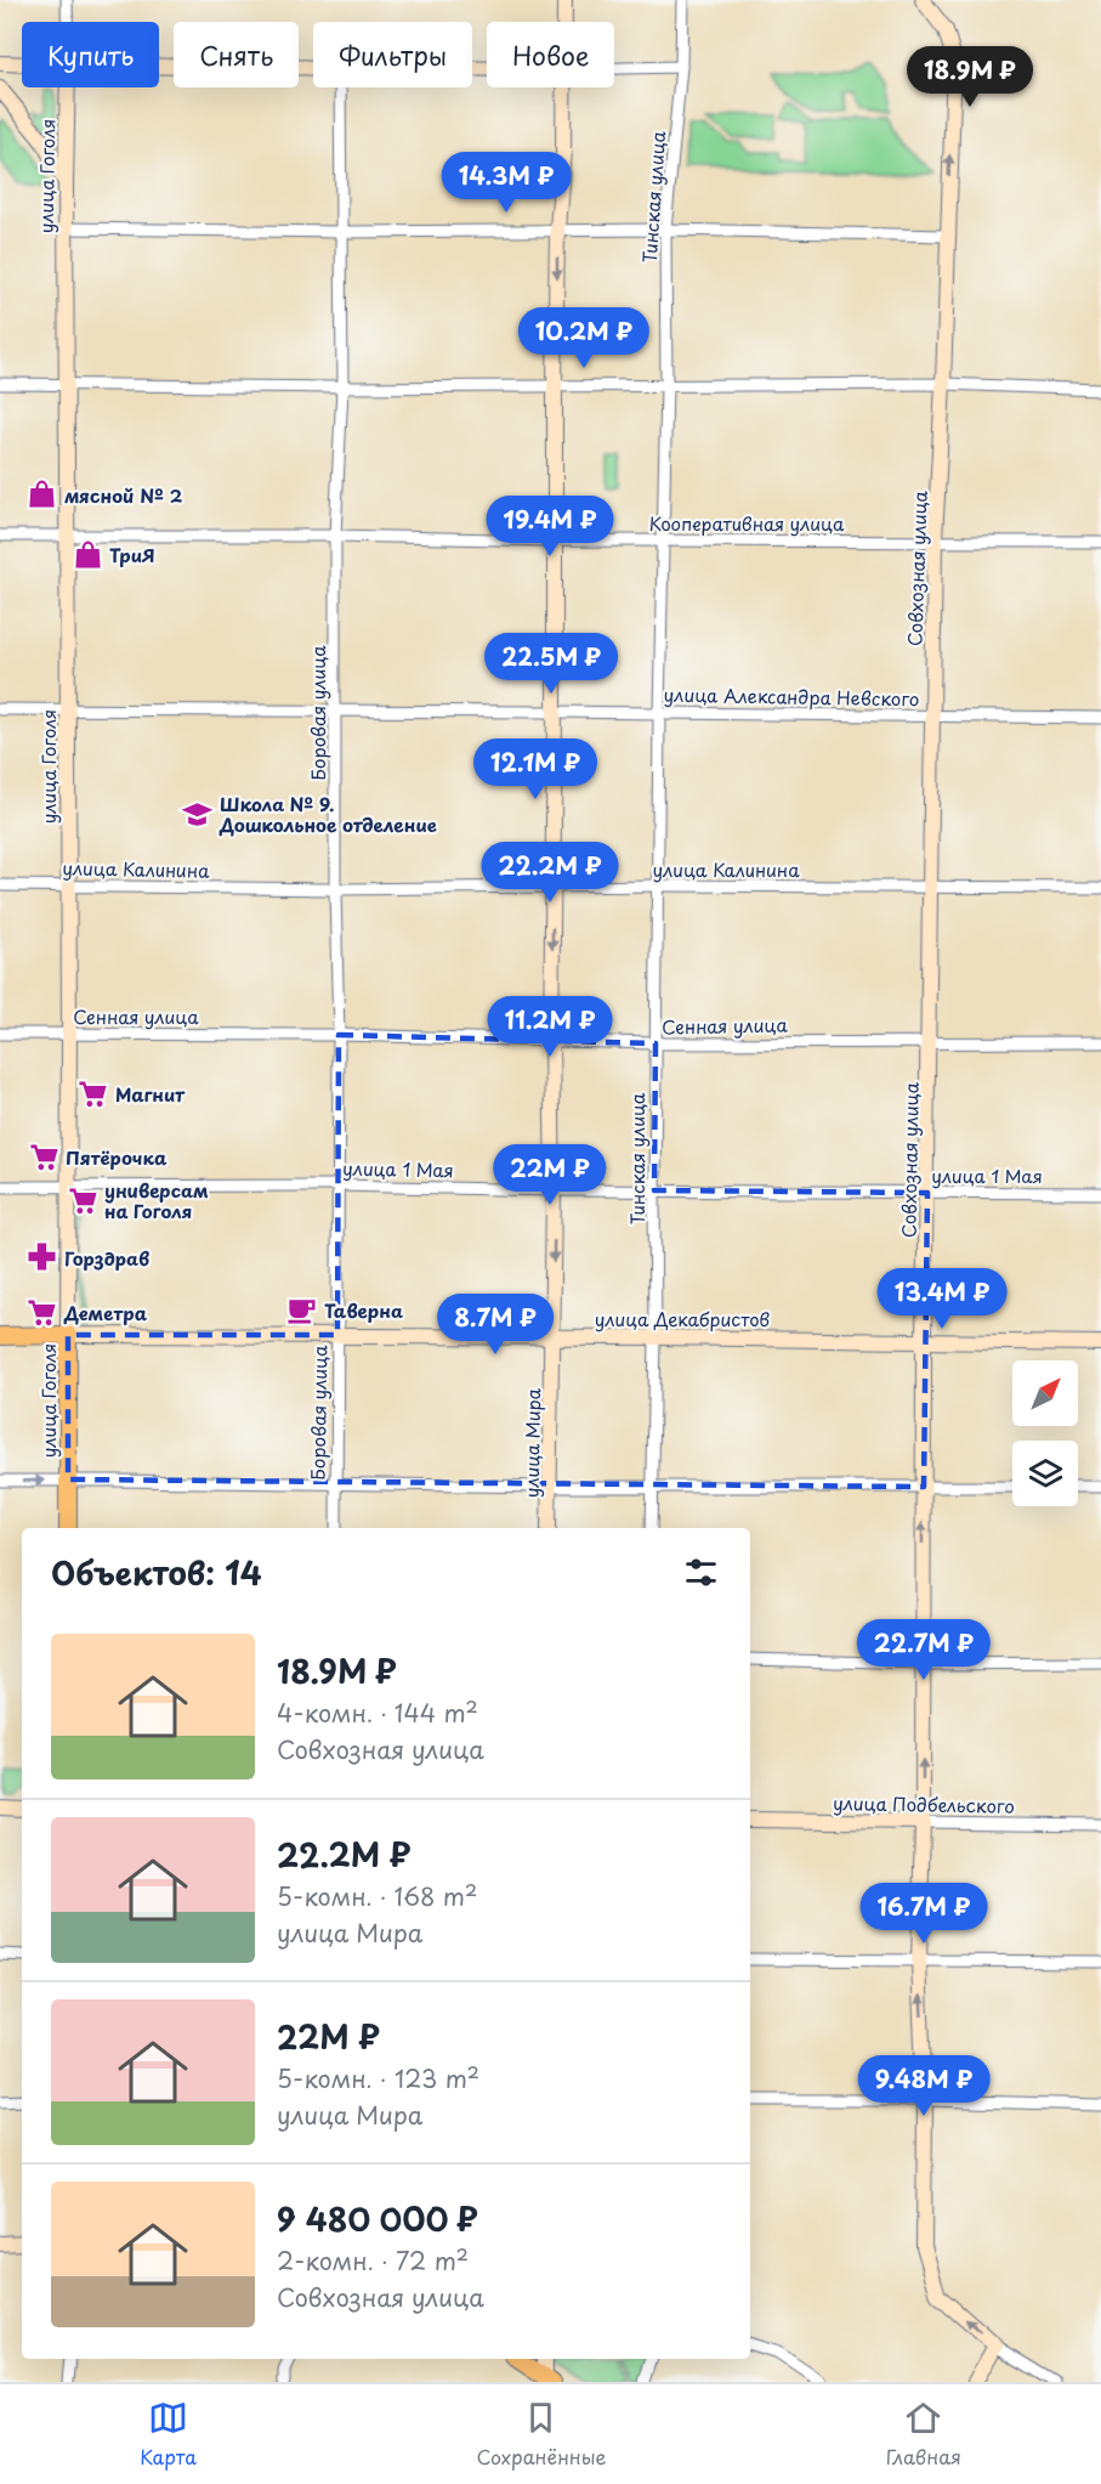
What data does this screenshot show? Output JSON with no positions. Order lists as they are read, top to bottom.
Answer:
{
  "streets": {
    "main road": [
      "улица Гоголя",
      "Совхозная улица",
      "улица Декабристов",
      "улица Мира",
      "улица Подбельского"
    ],
    "street": [
      "Тинская улица",
      "Кооперативная улица",
      "улица Александра Невского",
      "Боровая улица",
      "улица Калинина",
      "Сенная улица",
      "улица 1 Мая"
    ]
  },
  "crossings": [
    ["улица Гоголя", "Кооперативная улица"],
    ["улица Гоголя", "улица Александра Невского"],
    ["улица Гоголя", "улица Калинина"],
    ["улица Гоголя", "Сенная улица"],
    ["улица Гоголя", "улица 1 Мая"],
    ["улица Гоголя", "улица Декабристов"],
    ["Тинская улица", "Кооперативная улица"],
    ["Тинская улица", "улица Александра Невского"],
    ["Тинская улица", "улица Калинина"],
    ["Тинская улица", "Сенная улица"],
    ["Тинская улица", "улица 1 Мая"],
    ["Тинская улица", "улица Декабристов"],
    ["Кооперативная улица", "Совхозная улица"],
    ["Кооперативная улица", "Боровая улица"],
    ["Кооперативная улица", "улица Мира"],
    ["Совхозная улица", "улица Александра Невского"],
    ["Совхозная улица", "улица Калинина"],
    ["Совхозная улица", "Сенная улица"],
    ["Совхозная улица", "улица 1 Мая"],
    ["Совхозная улица", "улица Декабристов"],
    ["Совхозная улица", "улица Подбельского"],
    ["улица Александра Невского", "Боровая улица"],
    ["улица Александра Невского", "улица Мира"],
    ["Боровая улица", "улица Калинина"],
    ["Боровая улица", "Сенная улица"],
    ["Боровая улица", "улица 1 Мая"],
    ["Боровая улица", "улица Декабристов"],
    ["улица Калинина", "улица Мира"],
    ["Сенная улица", "улица Мира"],
    ["улица 1 Мая", "улица Мира"],
    ["улица Декабристов", "улица Мира"]
  ],
  "one_way": ["Совхозная улица"],
  "places": {
    "shop": ["мясной № 2", "ТриЯ"],
    "school or university": ["Школа № 9. Дошкольное отделение"],
    "supermarket": [
      "Магнит",
      "Пятёрочка",
      "универсам на Гоголя",
      "Деметра"
    ],
    "pharmacy": ["Горздрав"],
    "cafe": ["Таверна"]
  },
  "north": "top right",
  "page": {
    "chip": [
      "Купить",
      "Снять",
      "Фильтры",
      "Новое"
    ],
    "price": [
      "18.9M ₽",
      "14.3M ₽",
      "10.2M ₽",
      "19.4M ₽",
      "22.5M ₽",
      "12.1M ₽",
      "22.2M ₽",
      "11.2M ₽",
      "22M ₽",
      "13.4M ₽",
      "8.7M ₽",
      "22.7M ₽",
      "16.7M ₽",
      "9.48M ₽"
    ],
    "heading": "Объектов: 14",
    "list": [
      {
        "name": "18.9M ₽",
        "note": "4-комн. · 144 m² · Совхозная улица"
      },
      {
        "name": "22.2M ₽",
        "note": "5-комн. · 168 m² · улица Мира"
      },
      {
        "name": "22M ₽",
        "note": "5-комн. · 123 m² · улица Мира"
      },
      {
        "name": "9 480 000 ₽",
        "note": "2-комн. · 72 m² · Совхозная улица"
      }
    ],
    "tabs": ["Карта", "Сохранённые", "Главная"]
  }
}
